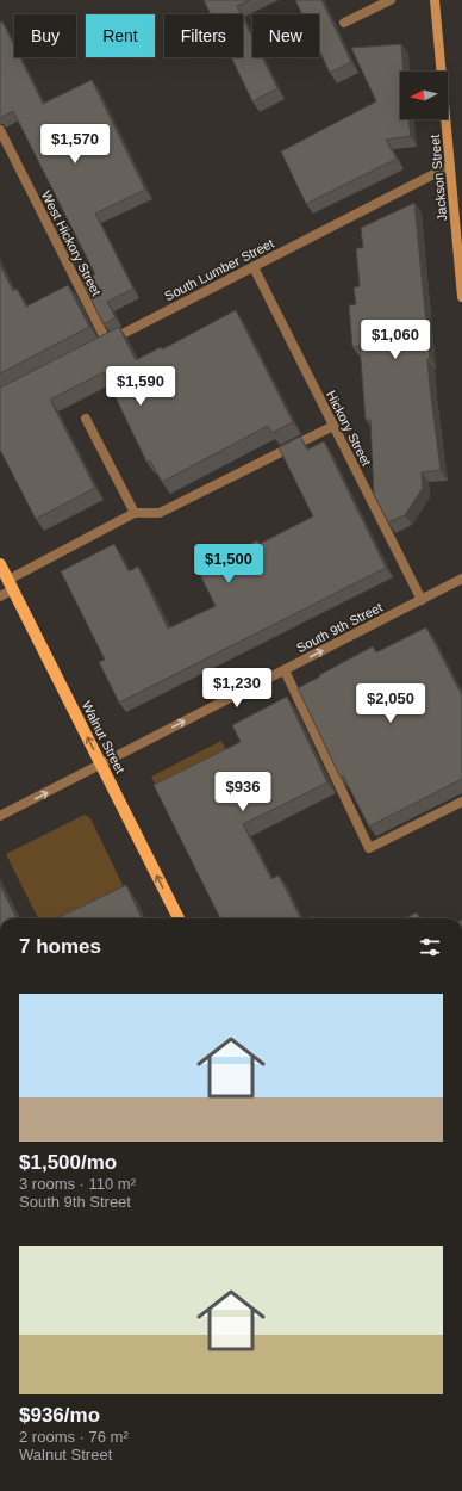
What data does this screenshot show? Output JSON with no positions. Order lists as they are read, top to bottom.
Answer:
{
  "streets": {
    "main road": ["Walnut Street"],
    "street": [
      "Jackson Street",
      "West Hickory Street",
      "South Lumber Street",
      "Hickory Street",
      "South 9th Street"
    ]
  },
  "crossings": [
    ["Jackson Street", "South Lumber Street"],
    ["West Hickory Street", "South Lumber Street"],
    ["South Lumber Street", "Hickory Street"],
    ["Hickory Street", "South 9th Street"],
    ["South 9th Street", "Walnut Street"]
  ],
  "one_way": ["South 9th Street", "Walnut Street"],
  "north": "left",
  "page": {
    "chip": [
      "Buy",
      "Rent",
      "Filters",
      "New"
    ],
    "price": [
      "$1,570",
      "$1,060",
      "$1,590",
      "$1,500",
      "$1,230",
      "$2,050",
      "$936"
    ],
    "heading": "7 homes",
    "list": [
      {
        "name": "$1,500/mo",
        "note": "3 rooms · 110 m² · South 9th Street"
      },
      {
        "name": "$936/mo",
        "note": "2 rooms · 76 m² · Walnut Street"
      }
    ]
  }
}
